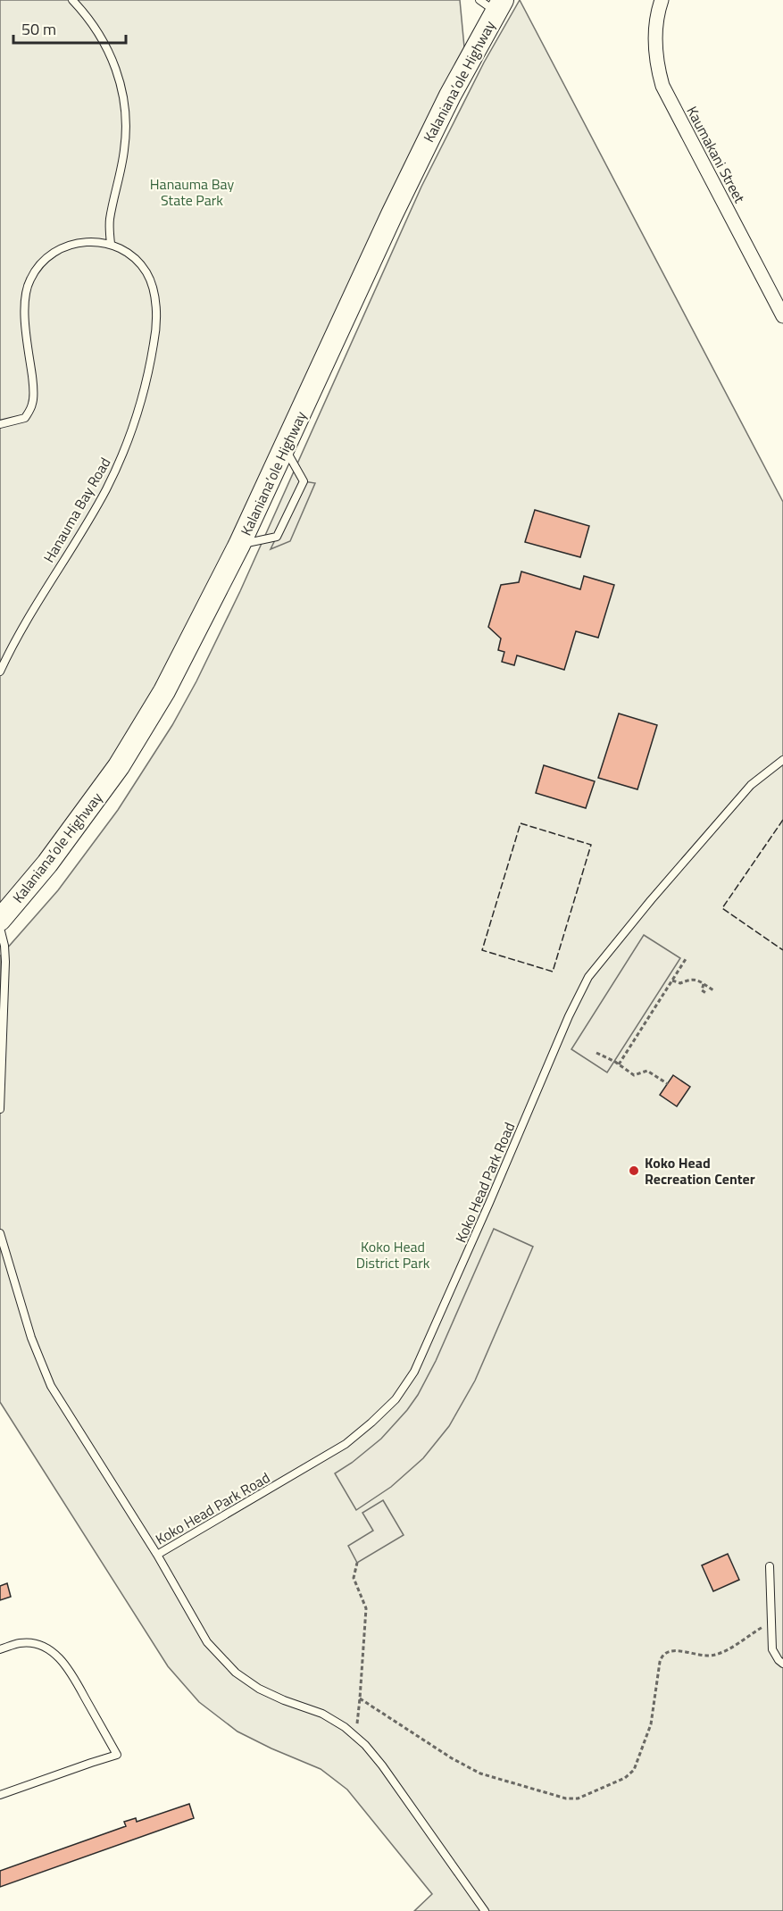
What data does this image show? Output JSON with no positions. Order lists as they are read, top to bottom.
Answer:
{
  "streets": {
    "main road": ["Kalaniana’ole Highway"],
    "street": ["Kaumakani Street"],
    "lane": ["Hanauma Bay Road", "Koko Head Park Road"]
  },
  "parks": ["Hanauma Bay State Park", "Koko Head District Park"],
  "places": ["Koko Head Recreation Center"],
  "scale_bar": "50 m"
}
